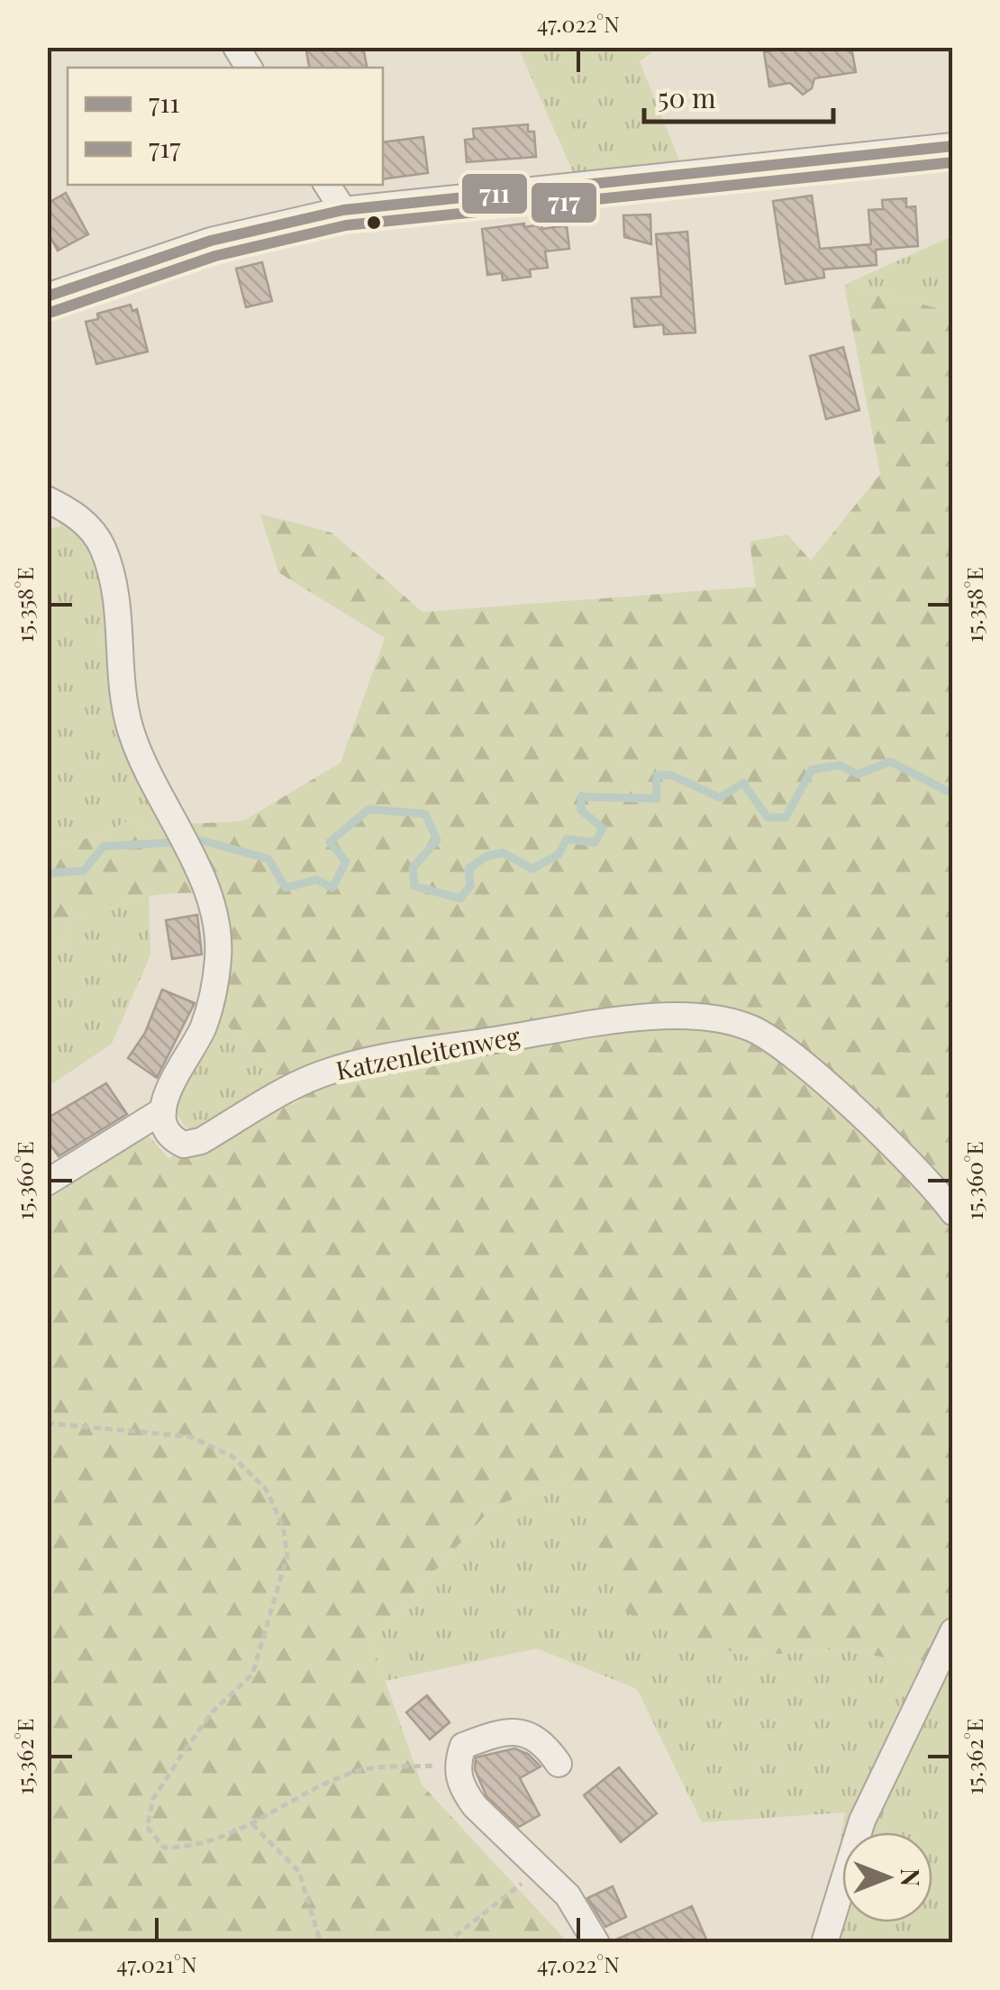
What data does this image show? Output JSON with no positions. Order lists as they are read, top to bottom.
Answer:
{
  "streets": {
    "street": ["Katzenleitenweg"]
  },
  "lines": ["transit line 711", "transit line 717"],
  "legend": ["711", "717"],
  "scale_bar": "50 m",
  "north": "right",
  "coordinates": [
    "47.022°N",
    "15.358°E",
    "15.360°E",
    "15.362°E",
    "47.021°N"
  ]
}
